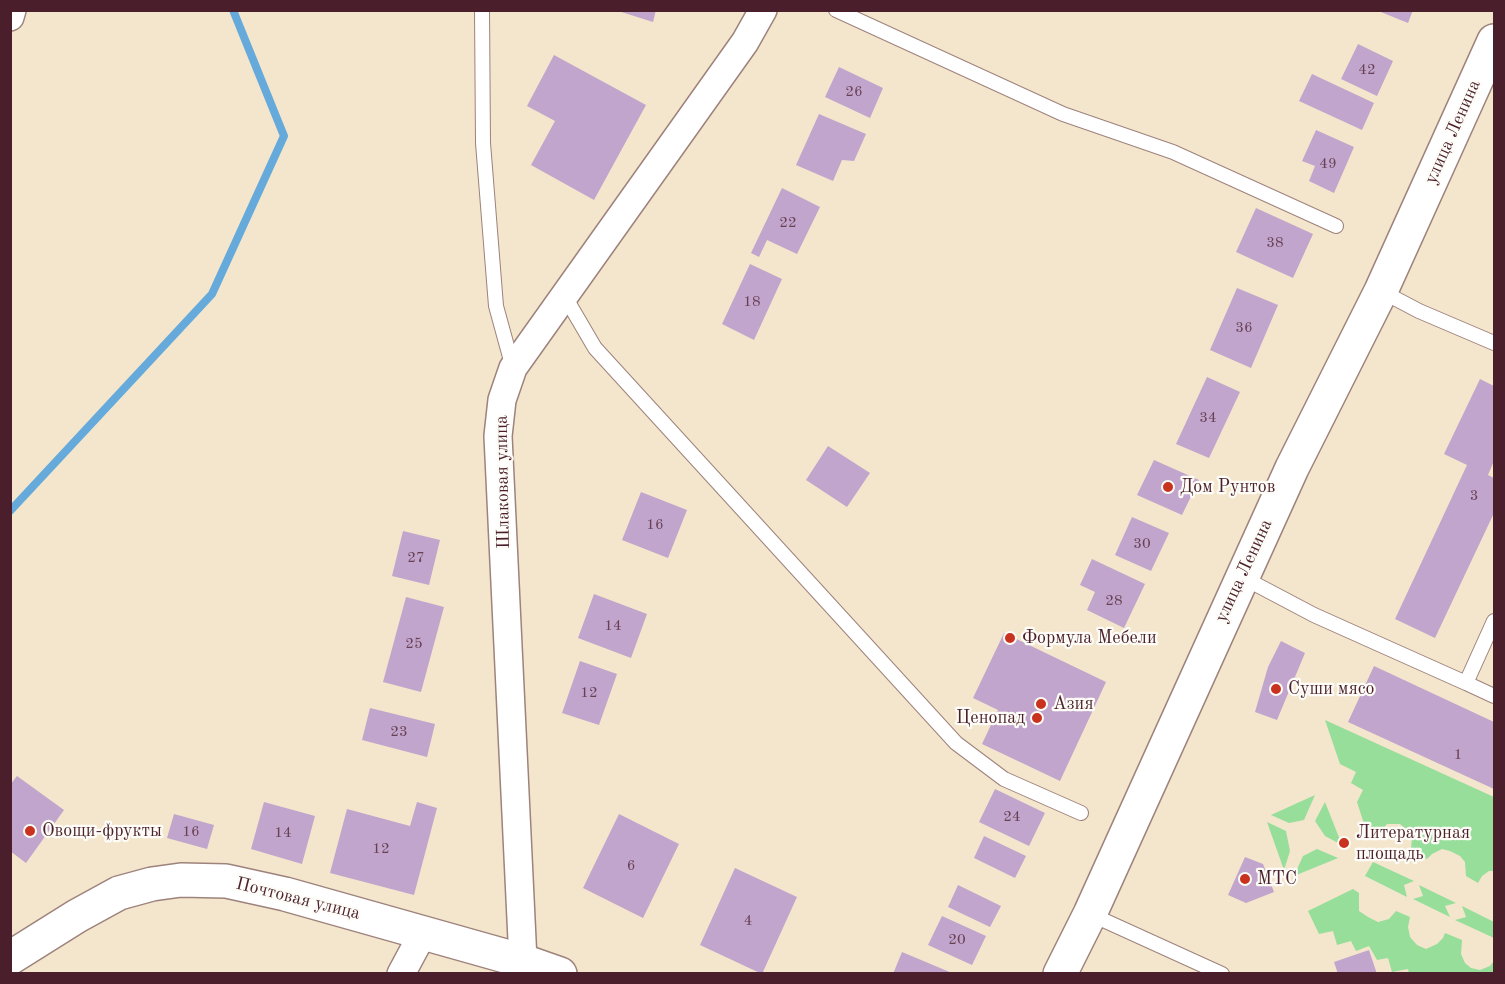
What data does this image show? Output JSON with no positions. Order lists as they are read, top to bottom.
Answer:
{
  "streets": {
    "main road": ["улица Ленина", "Почтовая улица"],
    "street": ["Шлаковая улица"]
  },
  "crossings": [
    ["Шлаковая улица", "Почтовая улица"]
  ],
  "places": [
    "Дом Рунтов",
    "Формула Мебели",
    "Суши мясо",
    "Азия",
    "Ценопад",
    "Овощи-фрукты",
    "Литературная площадь",
    "МТС"
  ],
  "house_numbers": [
    "42",
    "26",
    "49",
    "22",
    "38",
    "18",
    "36",
    "34",
    "3",
    "16",
    "30",
    "27",
    "28",
    "14",
    "25",
    "12",
    "23",
    "1",
    "24",
    "16",
    "14",
    "12",
    "6",
    "4",
    "20"
  ]
}
